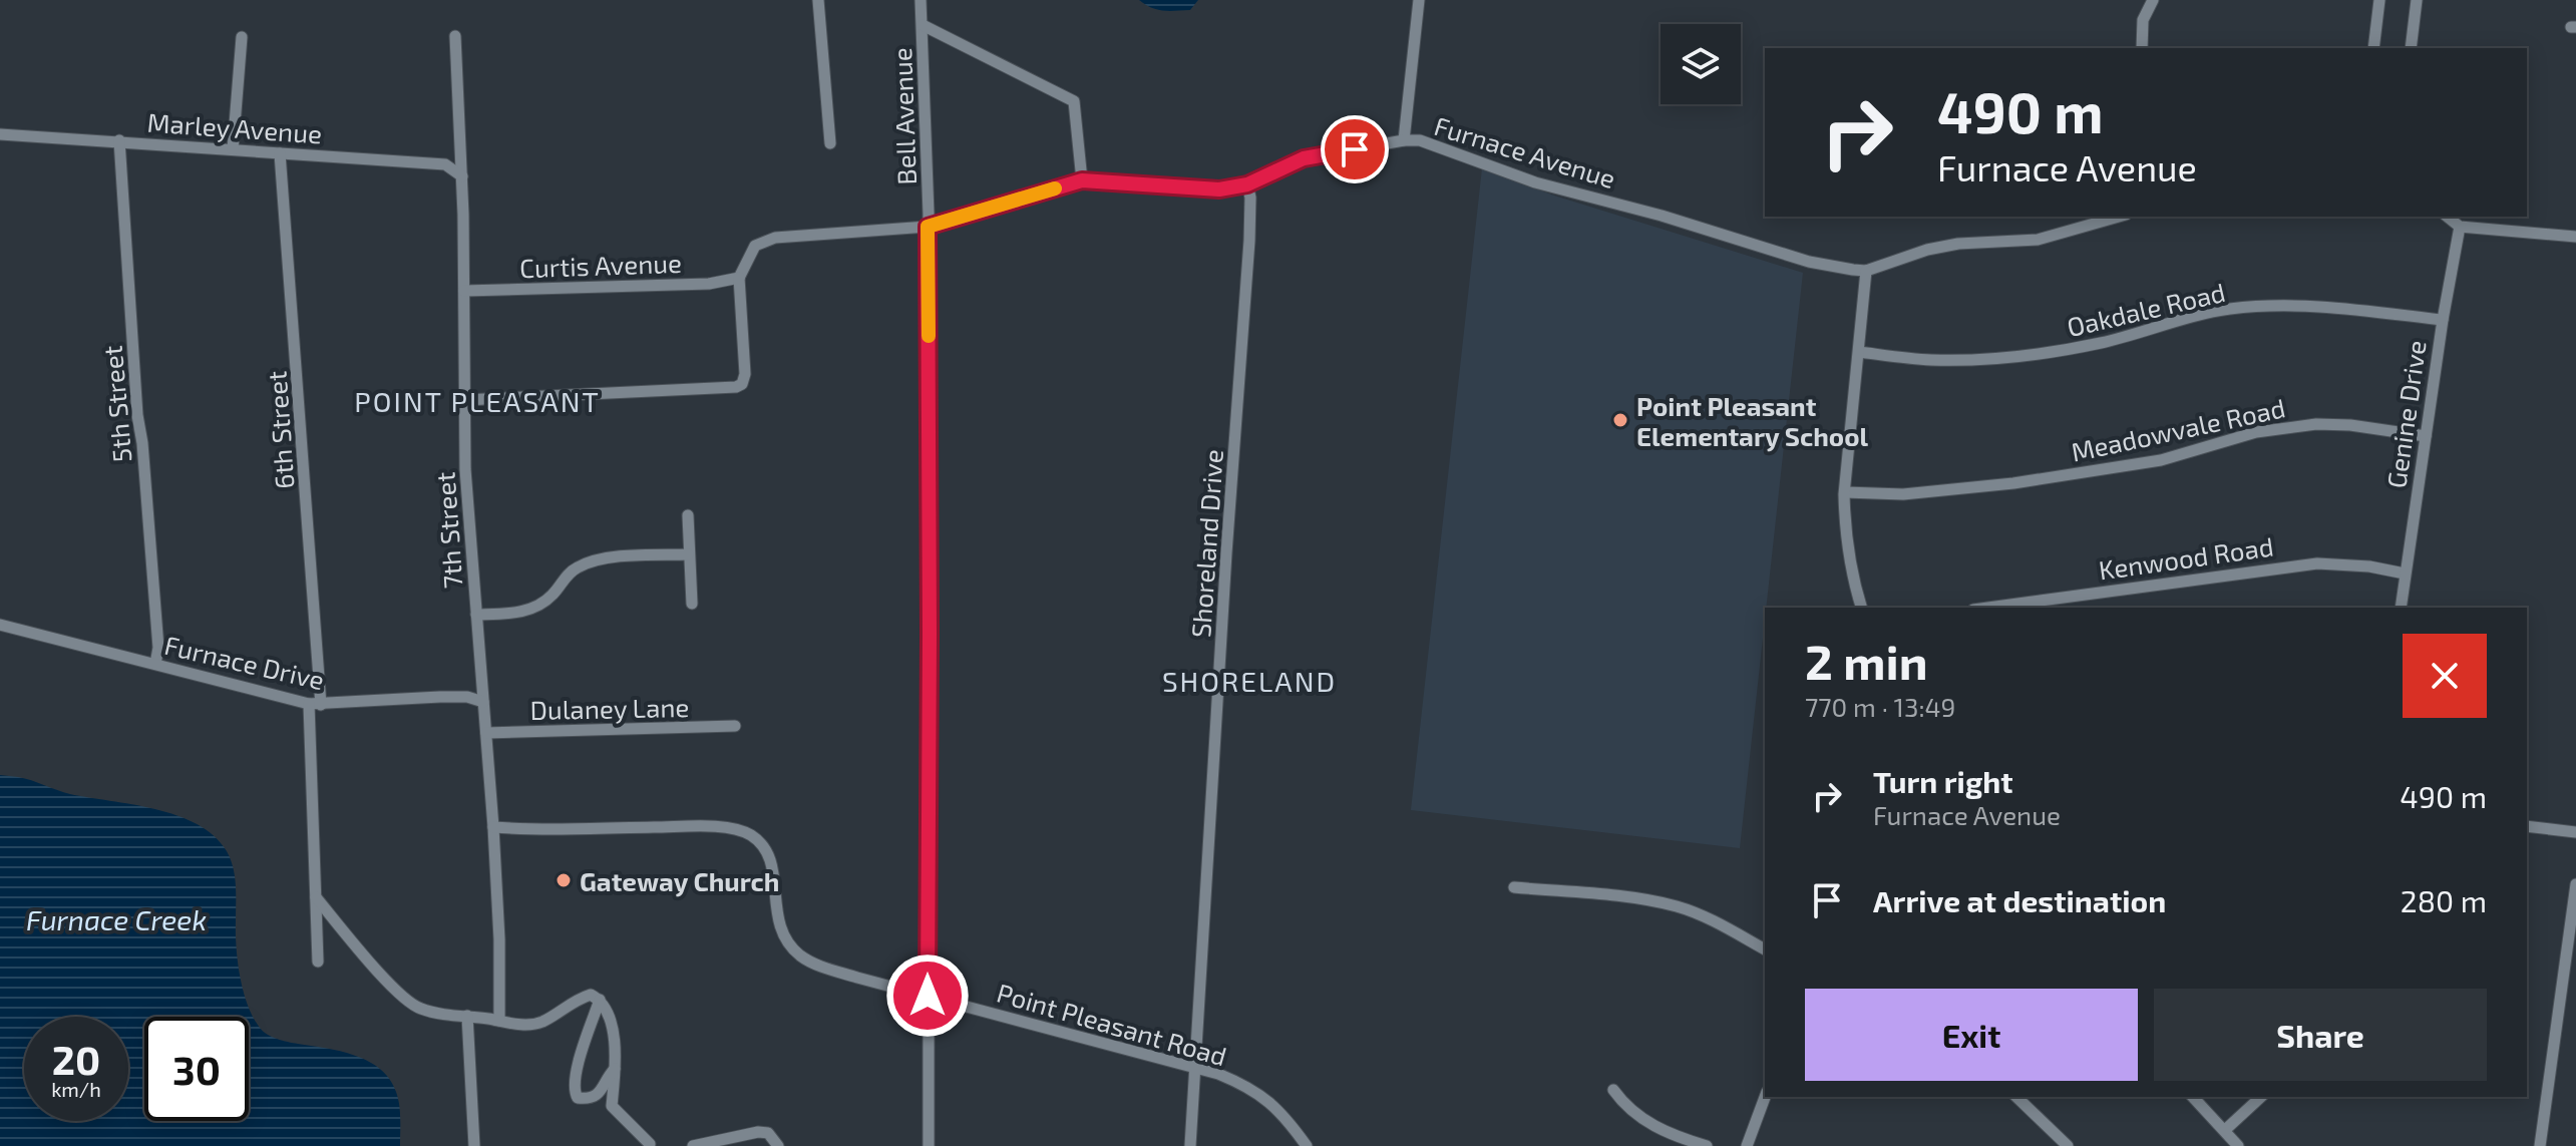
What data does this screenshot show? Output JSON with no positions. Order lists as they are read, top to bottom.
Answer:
{
  "streets": {
    "street": [
      "Bell Avenue",
      "Marley Avenue",
      "Furnace Avenue",
      "Curtis Avenue",
      "Oakdale Road",
      "5th Street",
      "Genine Drive",
      "Meadowvale Road",
      "6th Street",
      "7th Street",
      "Shoreland Drive",
      "Kenwood Road",
      "Furnace Drive",
      "Dulaney Lane",
      "Point Pleasant Road"
    ]
  },
  "crossings": [
    ["Bell Avenue", "Furnace Avenue"],
    ["Bell Avenue", "Point Pleasant Road"],
    ["Marley Avenue", "5th Street"],
    ["Marley Avenue", "6th Street"],
    ["Marley Avenue", "7th Street"],
    ["Furnace Avenue", "Curtis Avenue"],
    ["Furnace Avenue", "Shoreland Drive"],
    ["Curtis Avenue", "7th Street"],
    ["Oakdale Road", "Genine Drive"],
    ["5th Street", "Furnace Drive"],
    ["Genine Drive", "Meadowvale Road"],
    ["Genine Drive", "Kenwood Road"],
    ["6th Street", "Furnace Drive"],
    ["7th Street", "Furnace Drive"],
    ["7th Street", "Dulaney Lane"],
    ["7th Street", "Point Pleasant Road"],
    ["Shoreland Drive", "Point Pleasant Road"]
  ],
  "districts": ["POINT PLEASANT", "SHORELAND"],
  "water": ["Furnace Creek"],
  "places": ["Point Pleasant Elementary School", "Gateway Church"],
  "page": {
    "turn": ["490 m", "Furnace Avenue"],
    "heading": ["2 min", "770 m · 13:49"],
    "list": [
      {
        "name": "Turn right",
        "note": "Furnace Avenue",
        "value": "490 m"
      },
      {
        "name": "Arrive at destination",
        "value": "280 m"
      }
    ],
    "buttons": ["Exit", "Share"],
    "speed": "20 km/h",
    "limit": "30"
  }
}
